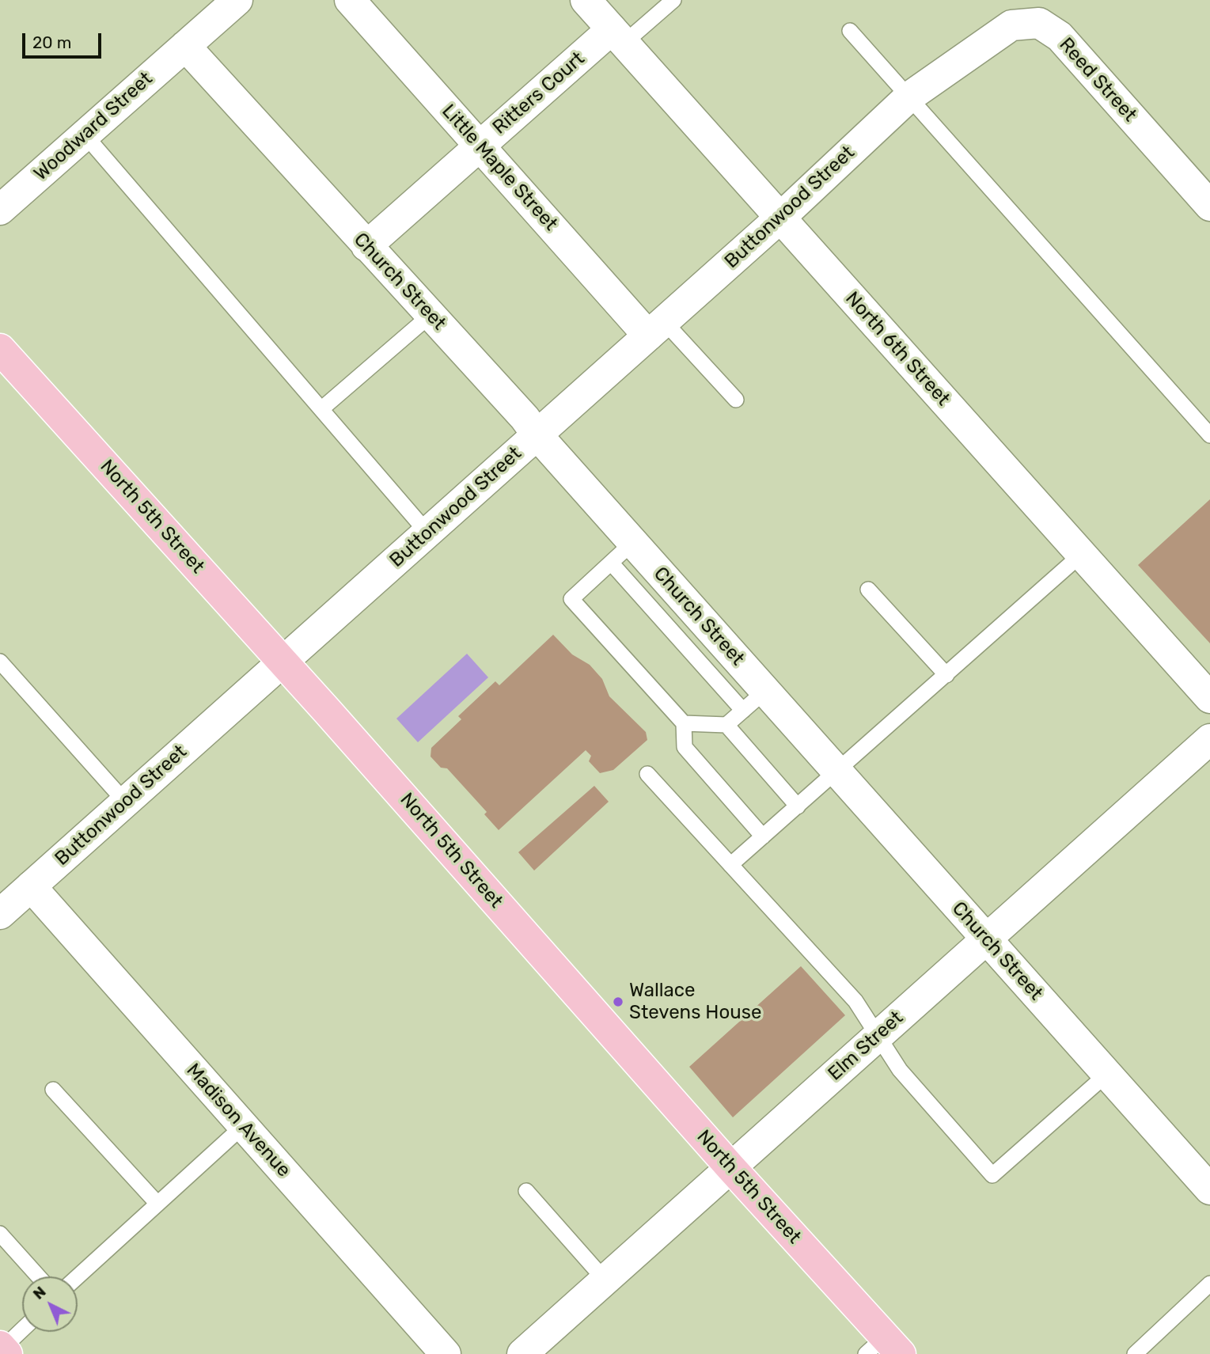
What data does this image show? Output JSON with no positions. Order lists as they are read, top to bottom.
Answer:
{
  "streets": {
    "main road": ["North 5th Street"],
    "street": [
      "Reed Street",
      "Ritters Court",
      "Woodward Street",
      "Little Maple Street",
      "Buttonwood Street",
      "Church Street",
      "North 6th Street",
      "Elm Street",
      "Madison Avenue"
    ]
  },
  "crossings": [
    ["Reed Street", "Buttonwood Street"],
    ["Ritters Court", "Little Maple Street"],
    ["Ritters Court", "Church Street"],
    ["Ritters Court", "North 6th Street"],
    ["Woodward Street", "Church Street"],
    ["Little Maple Street", "Buttonwood Street"],
    ["Buttonwood Street", "Church Street"],
    ["Buttonwood Street", "North 6th Street"],
    ["Buttonwood Street", "North 5th Street"],
    ["Buttonwood Street", "Madison Avenue"],
    ["Church Street", "Elm Street"],
    ["North 5th Street", "Elm Street"]
  ],
  "places": ["Wallace Stevens House"],
  "scale_bar": "20 m",
  "north": "top left"
}
